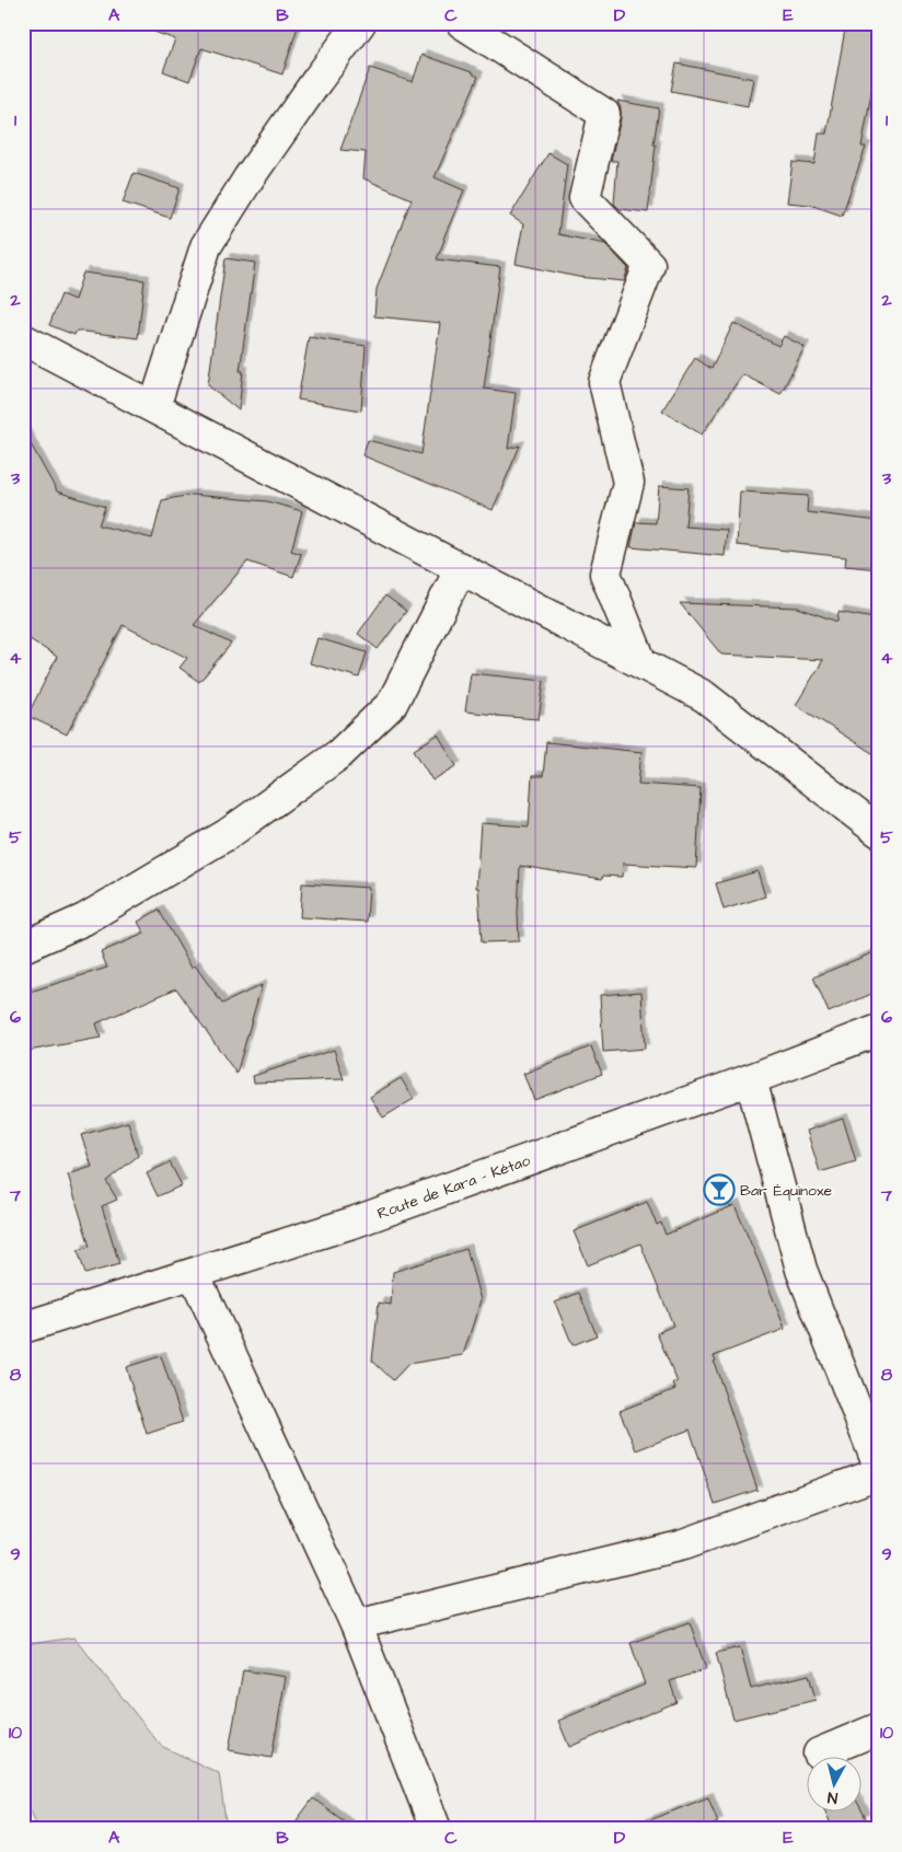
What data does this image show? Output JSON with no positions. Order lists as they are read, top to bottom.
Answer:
{
  "streets": {
    "street": ["Route de Kara - Kétao"]
  },
  "places": {
    "bar": ["Bar Équinoxe"]
  },
  "north": "bottom",
  "grid": {
    "columns": [
      "A",
      "B",
      "C",
      "D",
      "E"
    ],
    "rows": [
      "1",
      "2",
      "3",
      "4",
      "5",
      "6",
      "7",
      "8",
      "9",
      "10"
    ]
  }
}
